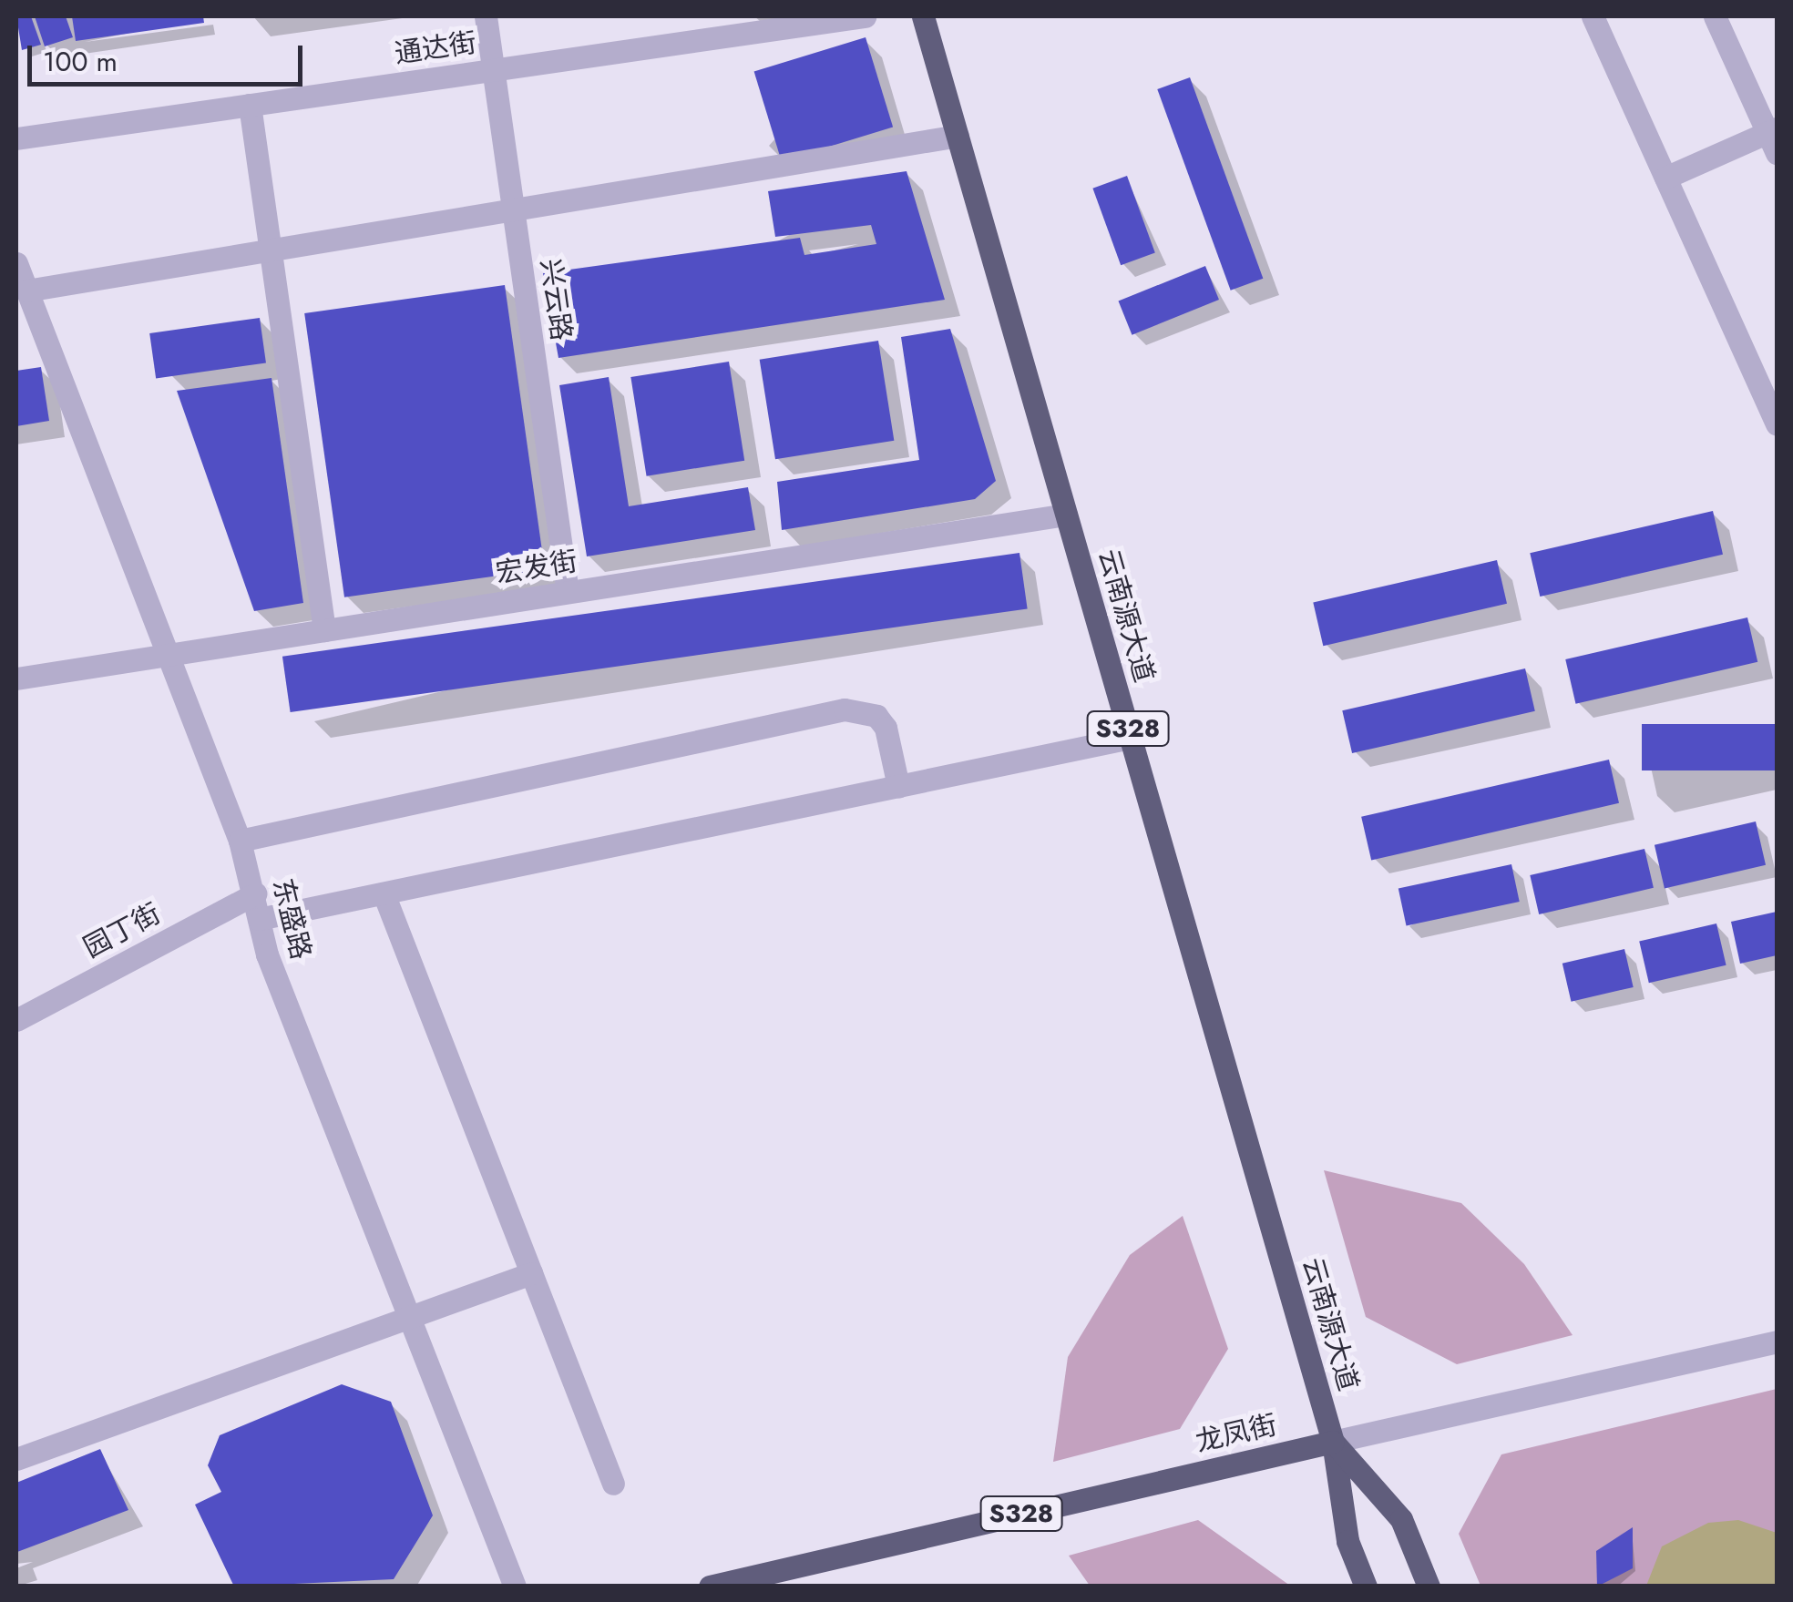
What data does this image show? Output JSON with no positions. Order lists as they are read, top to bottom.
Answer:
{
  "streets": {
    "main road": ["云南源大道", "S328", "龙凤街"],
    "street": [
      "通达街",
      "兴云路",
      "宏发街",
      "东盛路",
      "园丁街"
    ]
  },
  "crossings": [
    ["通达街", "兴云路"],
    ["兴云路", "宏发街"],
    ["宏发街", "云南源大道"],
    ["宏发街", "东盛路"],
    ["云南源大道", "龙凤街"],
    ["东盛路", "园丁街"]
  ],
  "scale_bar": "100 m"
}
